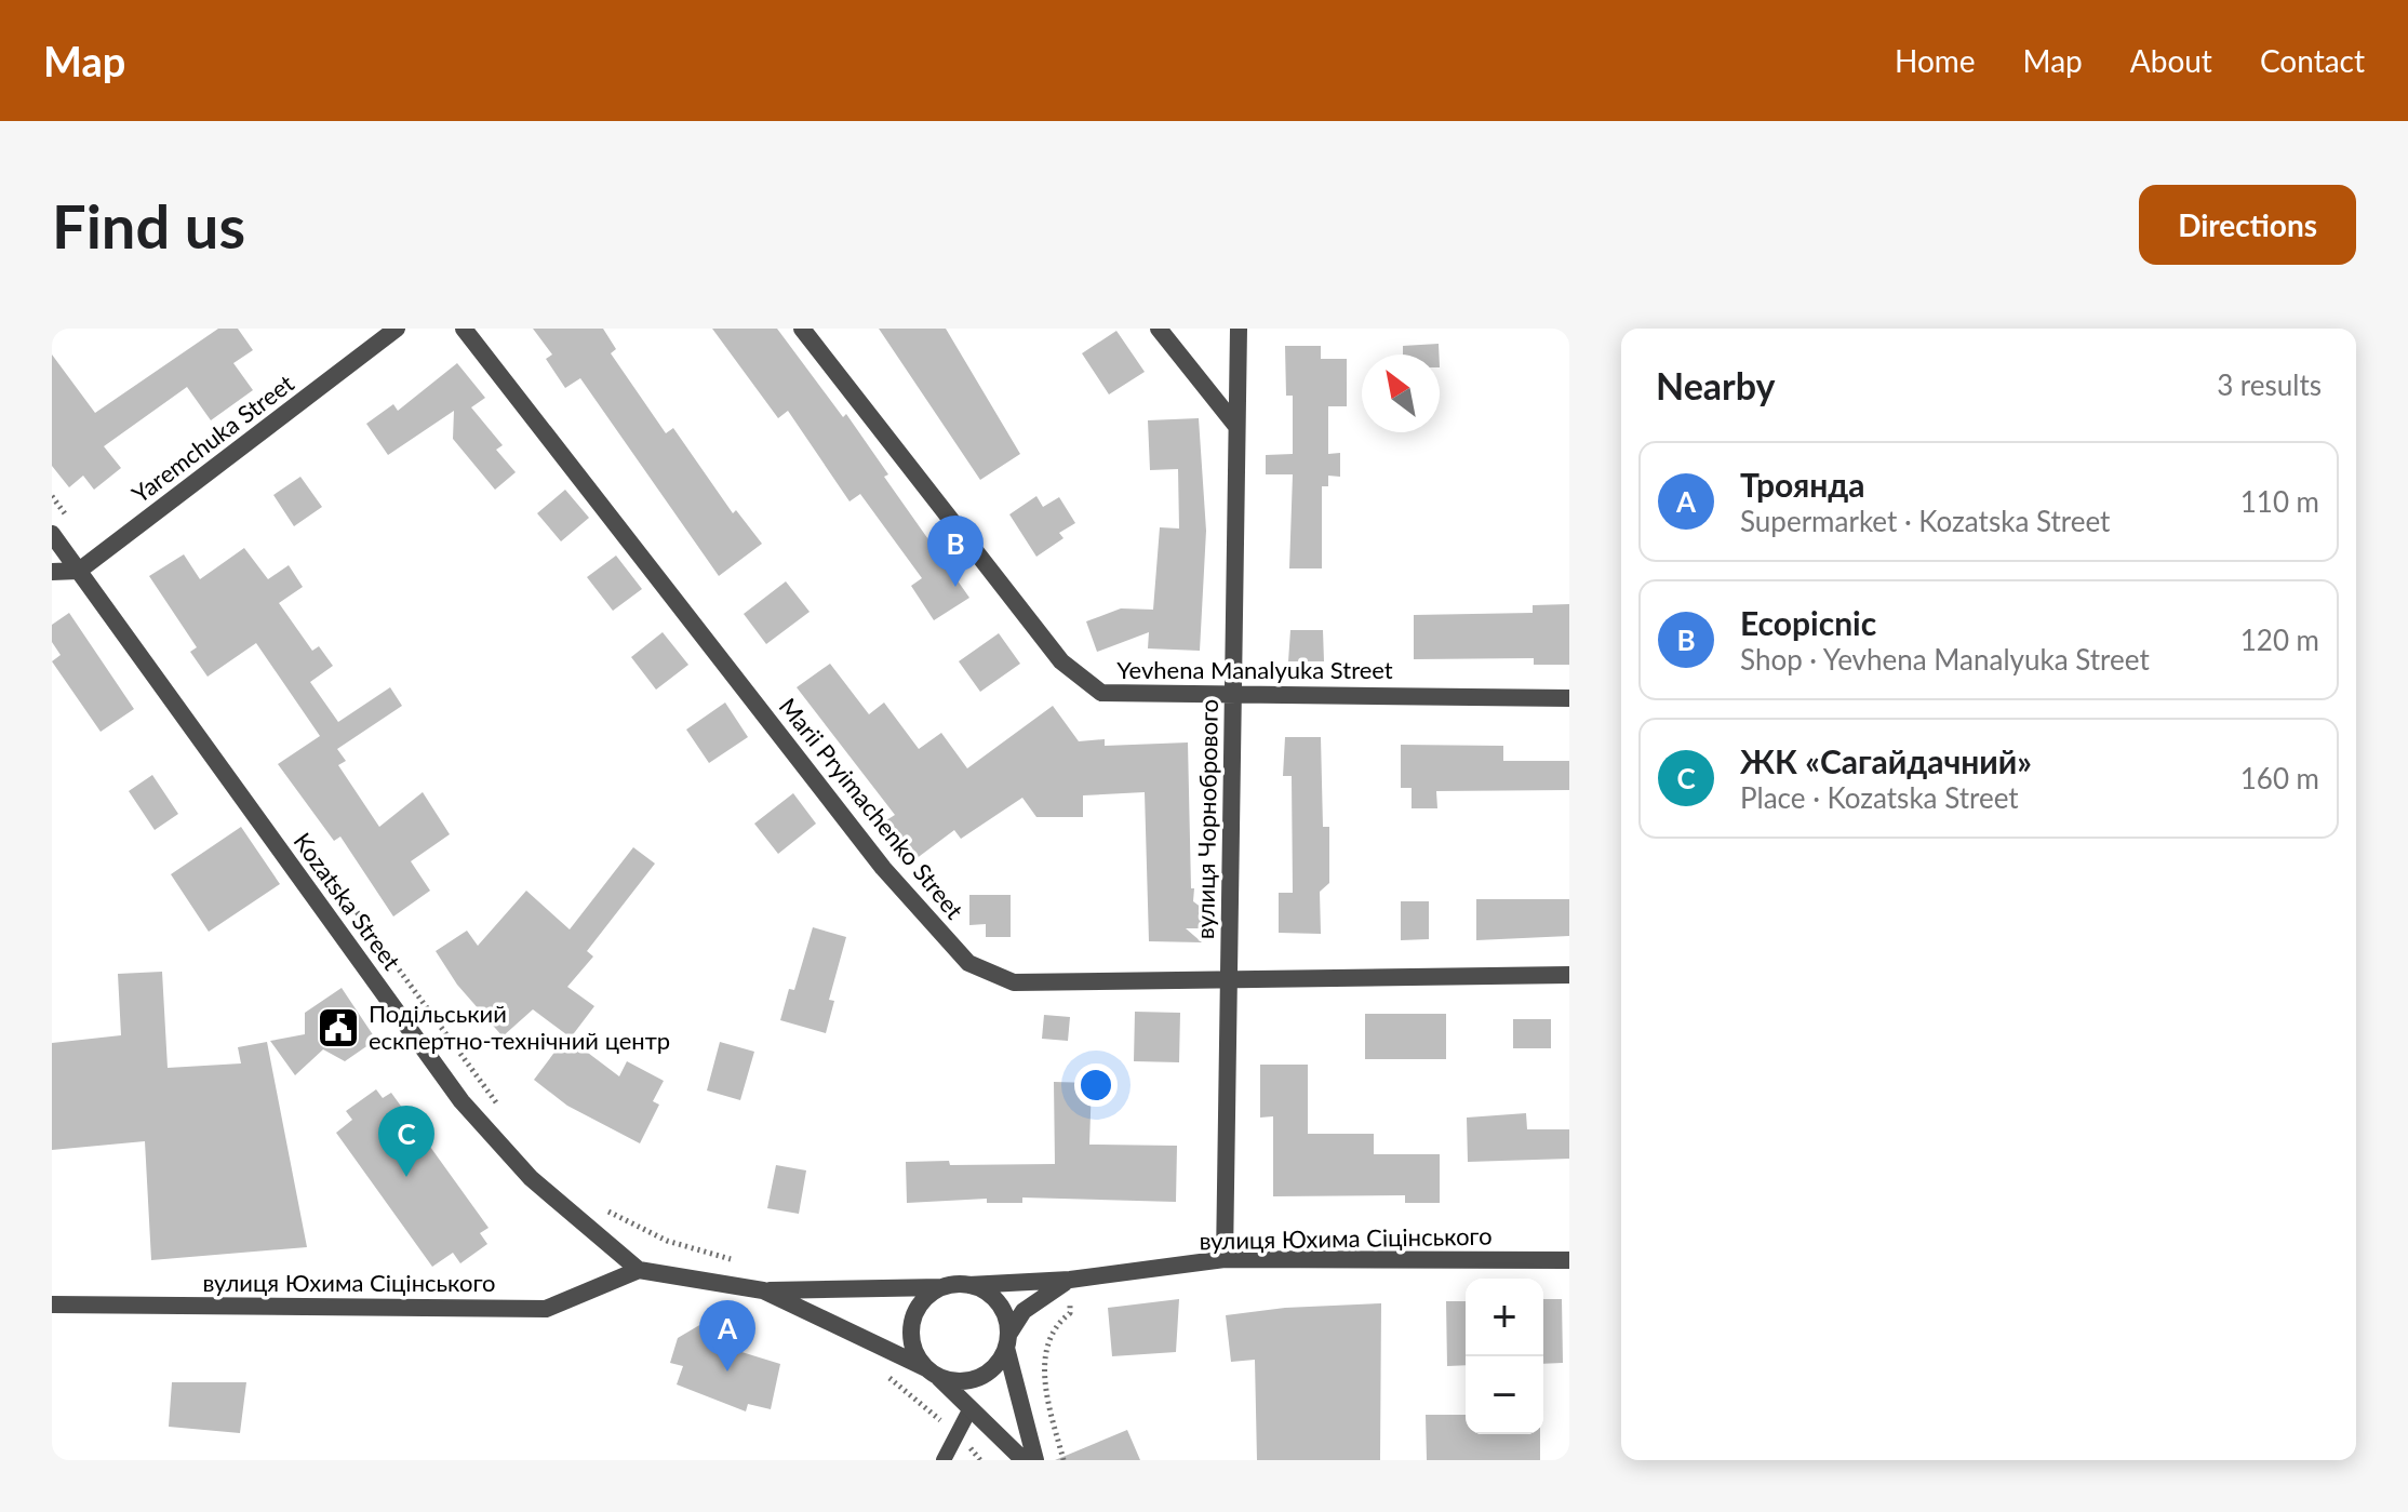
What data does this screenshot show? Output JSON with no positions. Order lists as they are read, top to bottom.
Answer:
{
  "streets": {
    "street": [
      "Yaremchuka Street",
      "Yevhena Manalyuka Street",
      "Marii Pryimachenko Street",
      "вулиця Чорнобрового",
      "Kozatska Street",
      "вулиця Юхима Сіцінського"
    ]
  },
  "crossings": [
    ["Yaremchuka Street", "Kozatska Street"],
    ["Yevhena Manalyuka Street", "вулиця Чорнобрового"],
    ["Marii Pryimachenko Street", "вулиця Чорнобрового"],
    ["вулиця Чорнобрового", "вулиця Юхима Сіцінського"],
    ["Kozatska Street", "вулиця Юхима Сіцінського"]
  ],
  "places": {
    "public building": ["Подільський ескпертно-технічний центр"]
  },
  "north": "top left",
  "page": {
    "header": "Map",
    "nav": [
      "Home",
      "Map",
      "About",
      "Contact"
    ],
    "buttons": "Directions",
    "title": "Find us",
    "heading": ["Nearby", "3 results"],
    "list": [
      {
        "mark": "A",
        "name": "Троянда",
        "note": "Supermarket · Kozatska Street",
        "value": "110 m"
      },
      {
        "mark": "B",
        "name": "Ecopicnic",
        "note": "Shop · Yevhena Manalyuka Street",
        "value": "120 m"
      },
      {
        "mark": "C",
        "name": "ЖК «Сагайдачний»",
        "note": "Place · Kozatska Street",
        "value": "160 m"
      }
    ],
    "pins": ["B", "C", "A"],
    "map_buttons": ["+", "−"]
  }
}
